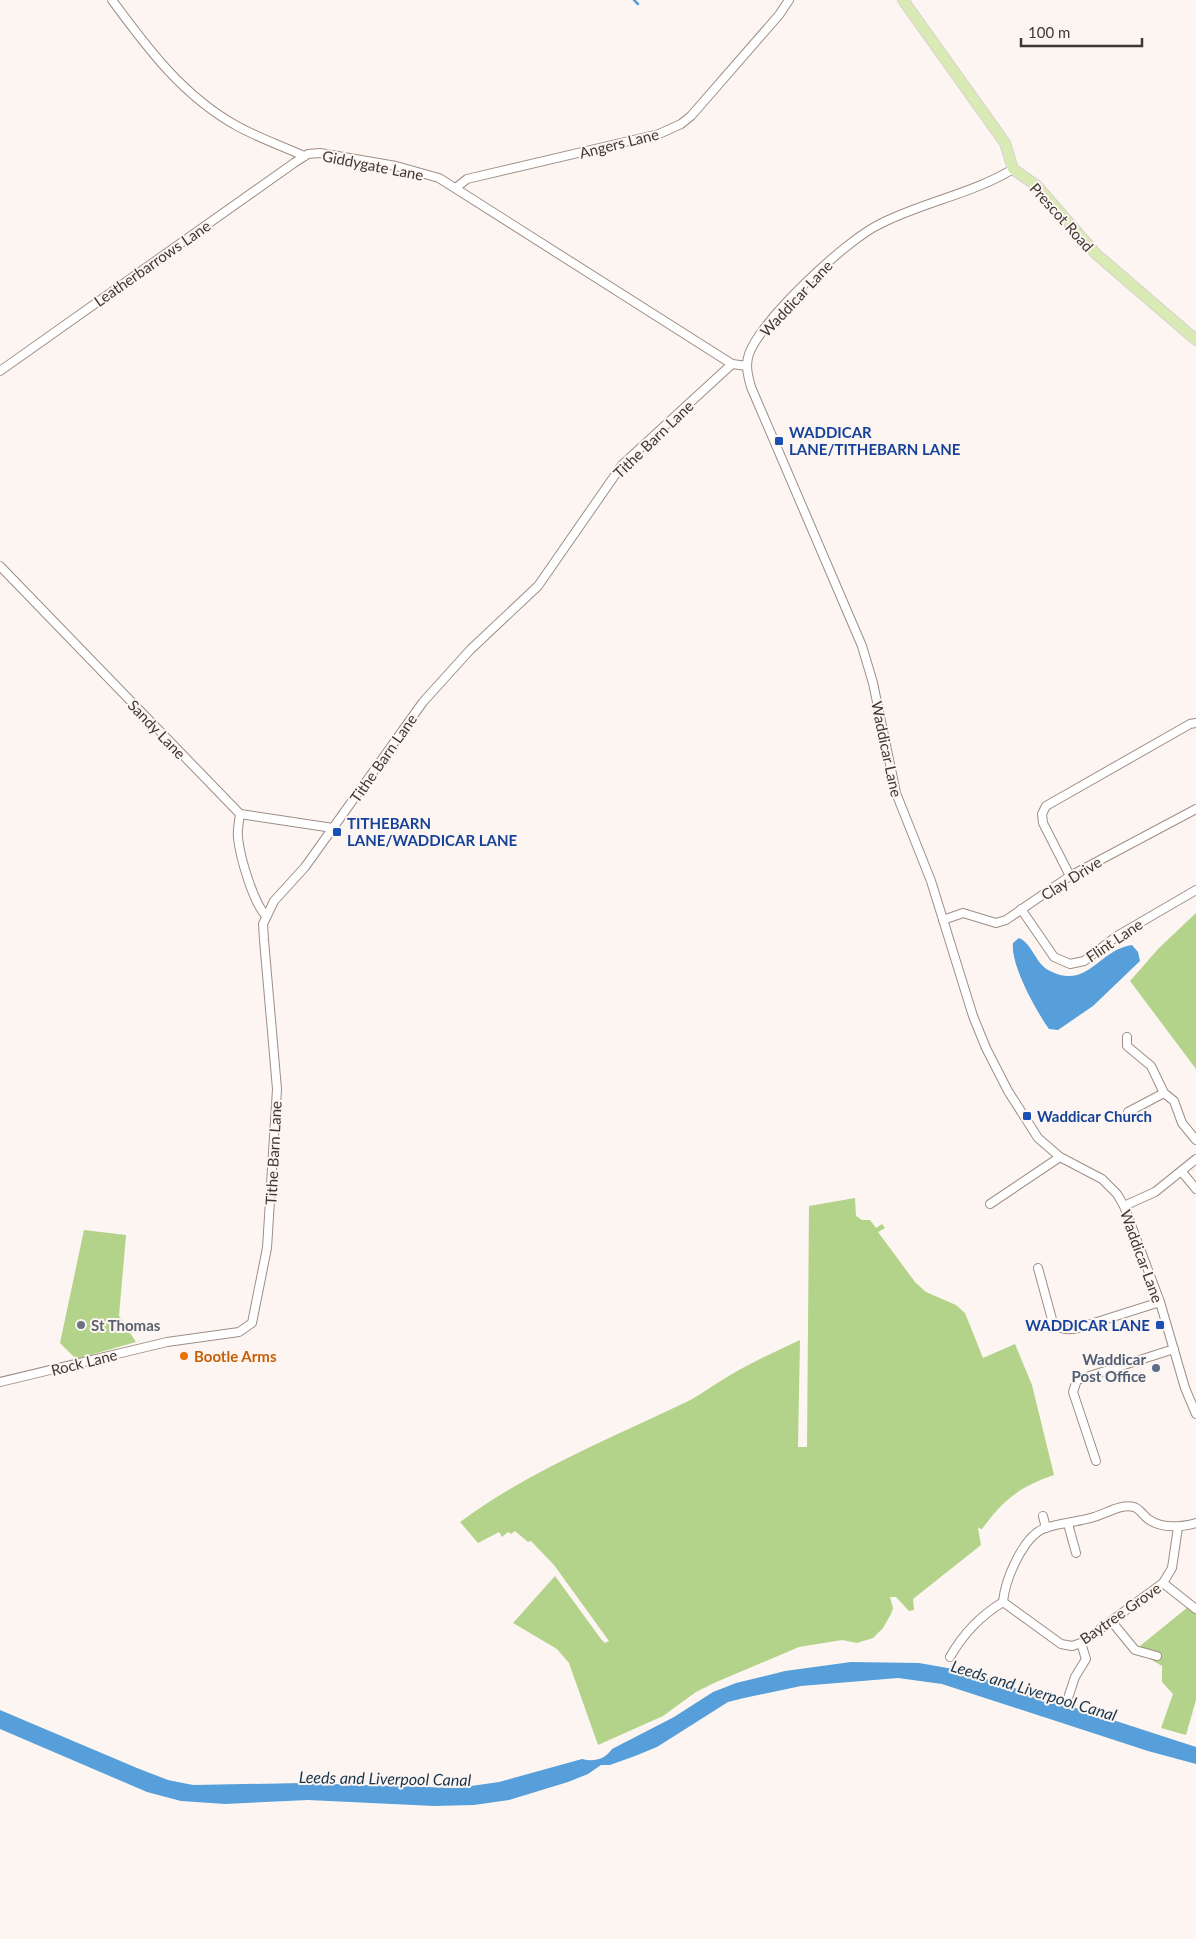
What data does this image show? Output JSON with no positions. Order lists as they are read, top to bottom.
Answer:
{
  "streets": {
    "main road": ["Prescot Road"],
    "street": [
      "Angers Lane",
      "Giddygate Lane",
      "Leatherbarrows Lane",
      "Waddicar Lane",
      "Tithe Barn Lane",
      "Sandy Lane",
      "Clay Drive",
      "Flint Lane",
      "Rock Lane",
      "Baytree Grove"
    ]
  },
  "crossings": [
    ["Angers Lane", "Giddygate Lane"],
    ["Giddygate Lane", "Leatherbarrows Lane"],
    ["Giddygate Lane", "Tithe Barn Lane"],
    ["Prescot Road", "Waddicar Lane"],
    ["Waddicar Lane", "Clay Drive"],
    ["Tithe Barn Lane", "Rock Lane"],
    ["Clay Drive", "Flint Lane"]
  ],
  "water": ["Leeds and Liverpool Canal"],
  "places": {
    "transit": [
      "WADDICAR LANE/TITHEBARN LANE",
      "TITHEBARN LANE/WADDICAR LANE",
      "Waddicar Church",
      "WADDICAR LANE"
    ],
    "other": ["St Thomas", "Bootle Arms", "Waddicar Post Office"]
  },
  "scale_bar": "100 m"
}
